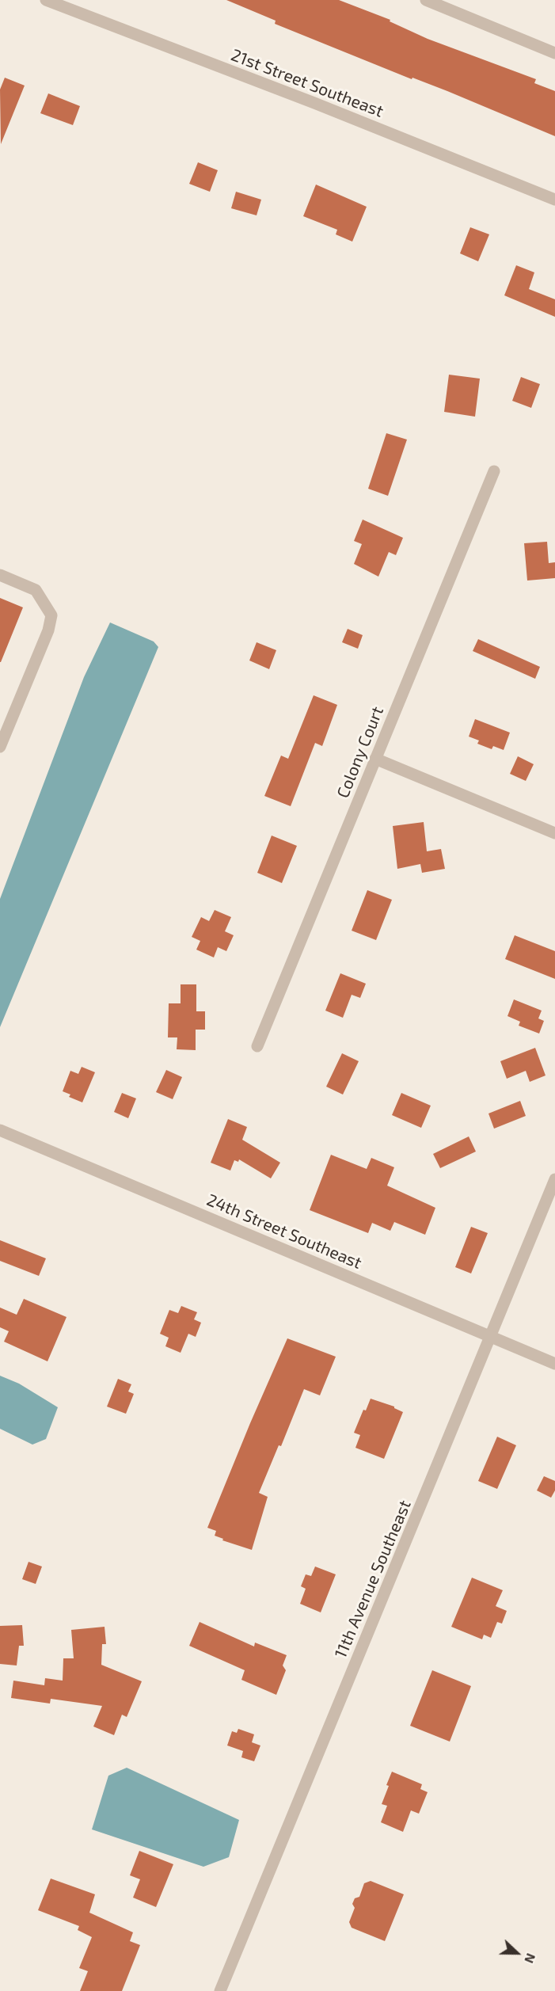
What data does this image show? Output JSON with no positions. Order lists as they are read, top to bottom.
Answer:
{
  "streets": {
    "street": [
      "21st Street Southeast",
      "Colony Court",
      "24th Street Southeast",
      "11th Avenue Southeast"
    ]
  },
  "crossings": [
    ["24th Street Southeast", "11th Avenue Southeast"]
  ],
  "north": "right"
}
